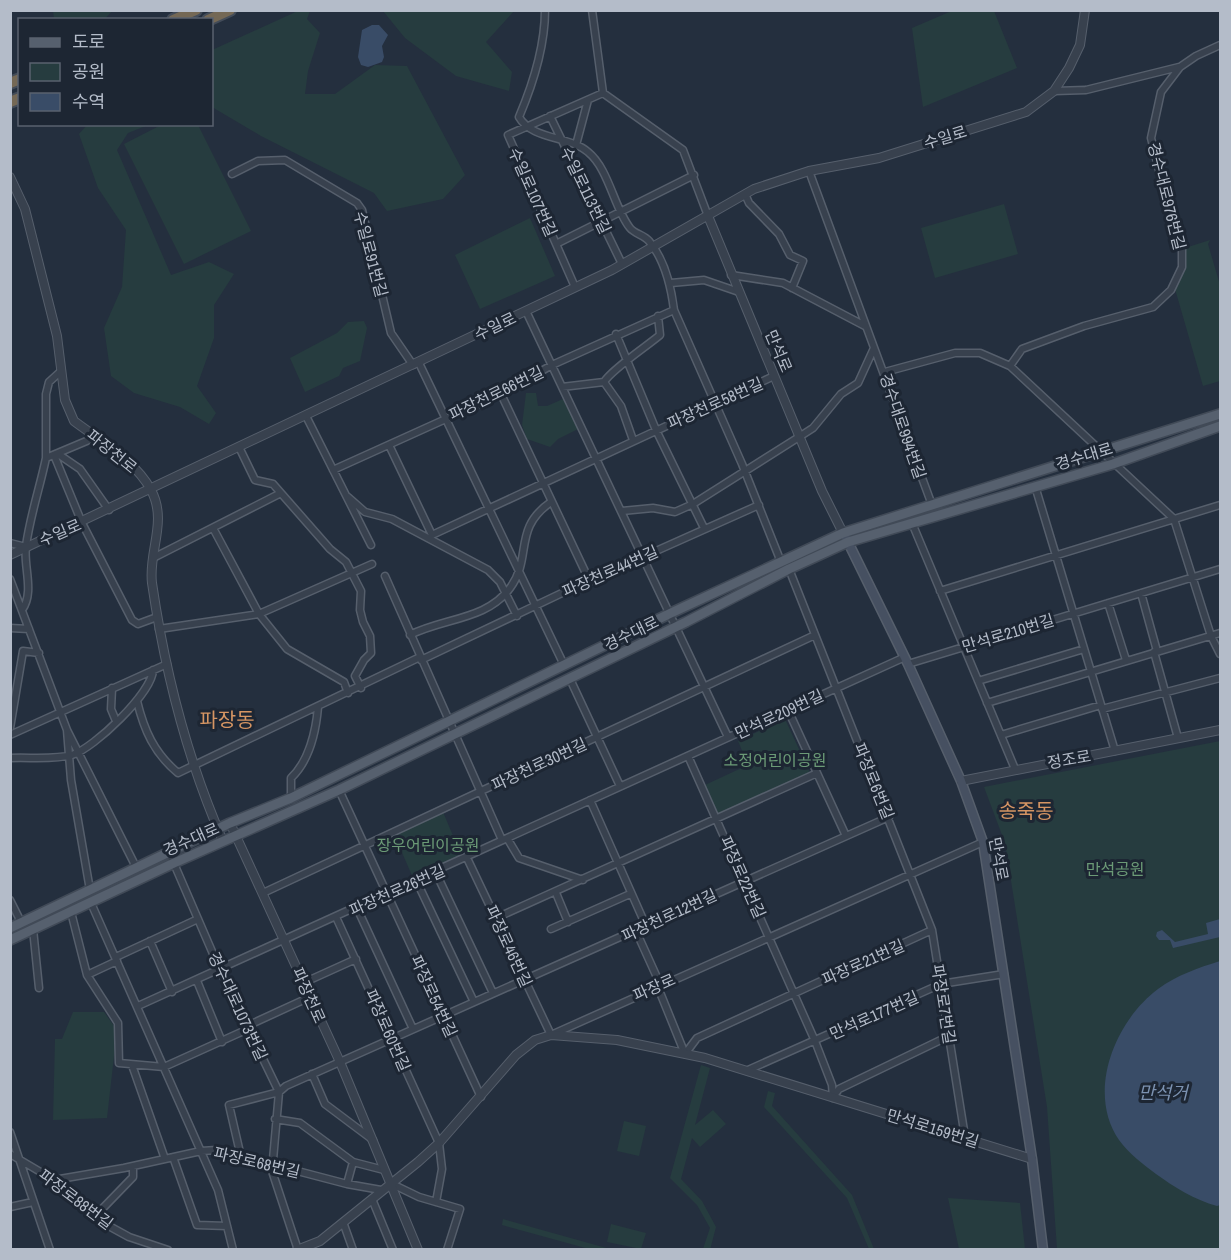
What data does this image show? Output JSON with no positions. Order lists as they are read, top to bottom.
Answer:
{
  "streets": {
    "main road": ["만석로", "경수대로"],
    "street": [
      "수일로",
      "수일로113번길",
      "수일로107번길",
      "경수대로976번길",
      "수일로91번길",
      "파장천로66번길",
      "파장천로58번길",
      "경수대로994번길",
      "파장천로",
      "파장천로44번길",
      "만석로210번길",
      "만석로209번길",
      "정조로",
      "파장천로30번길",
      "파장로6번길",
      "파장로22번길",
      "파장천로26번길",
      "파장천로12번길",
      "파장로46번길",
      "파장로21번길",
      "파장로",
      "파장로54번길",
      "파장로7번길",
      "경수대로1073번길",
      "만석로177번길",
      "파장로60번길",
      "만석로159번길",
      "파장로68번길",
      "파장로88번길"
    ]
  },
  "crossings": [
    ["수일로", "수일로113번길"],
    ["수일로", "수일로107번길"],
    ["수일로", "수일로91번길"],
    ["수일로", "만석로"],
    ["수일로", "경수대로994번길"],
    ["수일로", "파장천로"],
    ["수일로", "파장로6번길"],
    ["수일로113번길", "수일로107번길"],
    ["수일로91번길", "파장천로66번길"],
    ["수일로91번길", "파장천로58번길"],
    ["수일로91번길", "경수대로"],
    ["수일로91번길", "파장천로44번길"],
    ["만석로", "파장천로58번길"],
    ["만석로", "경수대로994번길"],
    ["만석로", "경수대로"],
    ["만석로", "만석로210번길"],
    ["만석로", "만석로209번길"],
    ["만석로", "정조로"],
    ["만석로", "파장로"],
    ["만석로", "만석로177번길"],
    ["만석로", "만석로159번길"],
    ["파장천로66번길", "파장천로58번길"],
    ["파장천로66번길", "파장로6번길"],
    ["파장천로58번길", "파장로6번길"],
    ["경수대로994번길", "경수대로"],
    ["파장천로", "경수대로"],
    ["파장천로", "파장천로44번길"],
    ["파장천로", "파장천로30번길"],
    ["파장천로", "파장천로26번길"],
    ["파장천로", "파장천로12번길"],
    ["파장천로", "파장로"],
    ["경수대로", "파장로6번길"],
    ["경수대로", "파장로54번길"],
    ["경수대로", "경수대로1073번길"],
    ["파장천로44번길", "파장로6번길"],
    ["만석로210번길", "만석로209번길"],
    ["만석로209번길", "파장로6번길"],
    ["만석로209번길", "파장로22번길"],
    ["만석로209번길", "파장천로26번길"],
    ["파장천로30번길", "파장로6번길"],
    ["파장천로30번길", "파장로54번길"],
    ["파장로6번길", "파장천로12번길"],
    ["파장로6번길", "파장로"],
    ["파장로6번길", "파장로7번길"],
    ["파장로22번길", "파장천로12번길"],
    ["파장로22번길", "파장로46번길"],
    ["파장로22번길", "파장로"],
    ["파장천로26번길", "파장로46번길"],
    ["파장천로26번길", "파장로54번길"],
    ["파장천로26번길", "경수대로1073번길"],
    ["파장천로26번길", "파장로60번길"],
    ["파장천로12번길", "파장로46번길"],
    ["파장천로12번길", "파장로54번길"],
    ["파장천로12번길", "경수대로1073번길"],
    ["파장천로12번길", "파장로60번길"],
    ["파장천로12번길", "파장로68번길"],
    ["파장로46번길", "파장로"],
    ["파장로46번길", "만석로159번길"],
    ["파장로21번길", "파장로7번길"],
    ["파장로21번길", "만석로159번길"],
    ["파장로", "파장로54번길"],
    ["파장로", "파장로7번길"],
    ["파장로", "파장로60번길"],
    ["파장로", "만석로159번길"],
    ["파장로", "파장로68번길"],
    ["파장로7번길", "만석로177번길"],
    ["파장로7번길", "만석로159번길"],
    ["만석로177번길", "만석로159번길"],
    ["파장로68번길", "파장로88번길"]
  ],
  "districts": ["파장동", "송죽동"],
  "water": ["만석거"],
  "parks": ["소정어린이공원", "장우어린이공원", "만석공원"],
  "legend": ["도로", "공원", "수역"]
}
